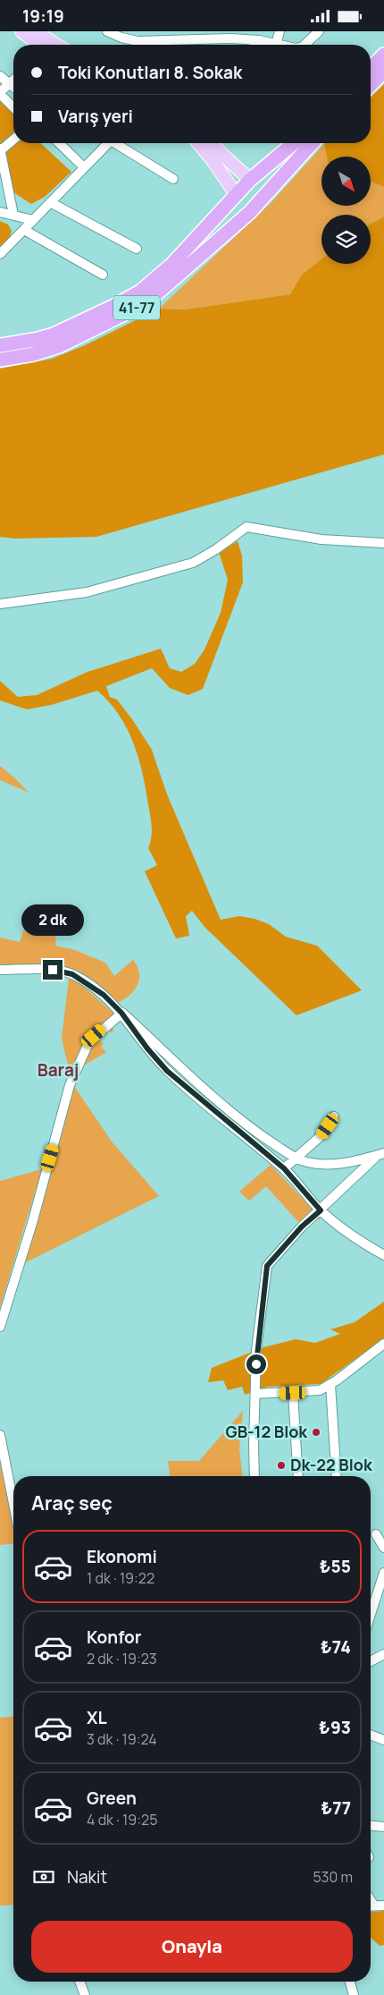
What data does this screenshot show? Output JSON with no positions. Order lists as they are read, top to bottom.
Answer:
{
  "streets": {
    "highway": ["41-77"]
  },
  "districts": ["Baraj"],
  "places": ["GB-12 Blok", "Dk-22 Blok"],
  "north": "bottom right",
  "page": {
    "status": "19:19",
    "banner": ["Toki Konutları 8. Sokak", "Varış yeri"],
    "bubble": "2 dk",
    "heading": "Araç seç",
    "list": [
      {
        "name": "Ekonomi",
        "note": "1 dk · 19:22",
        "value": "₺55"
      },
      {
        "name": "Konfor",
        "note": "2 dk · 19:23",
        "value": "₺74"
      },
      {
        "name": "XL",
        "note": "3 dk · 19:24",
        "value": "₺93"
      },
      {
        "name": "Green",
        "note": "4 dk · 19:25",
        "value": "₺77"
      }
    ],
    "pay": ["Nakit", "530 m"],
    "buttons": "Onayla"
  }
}
